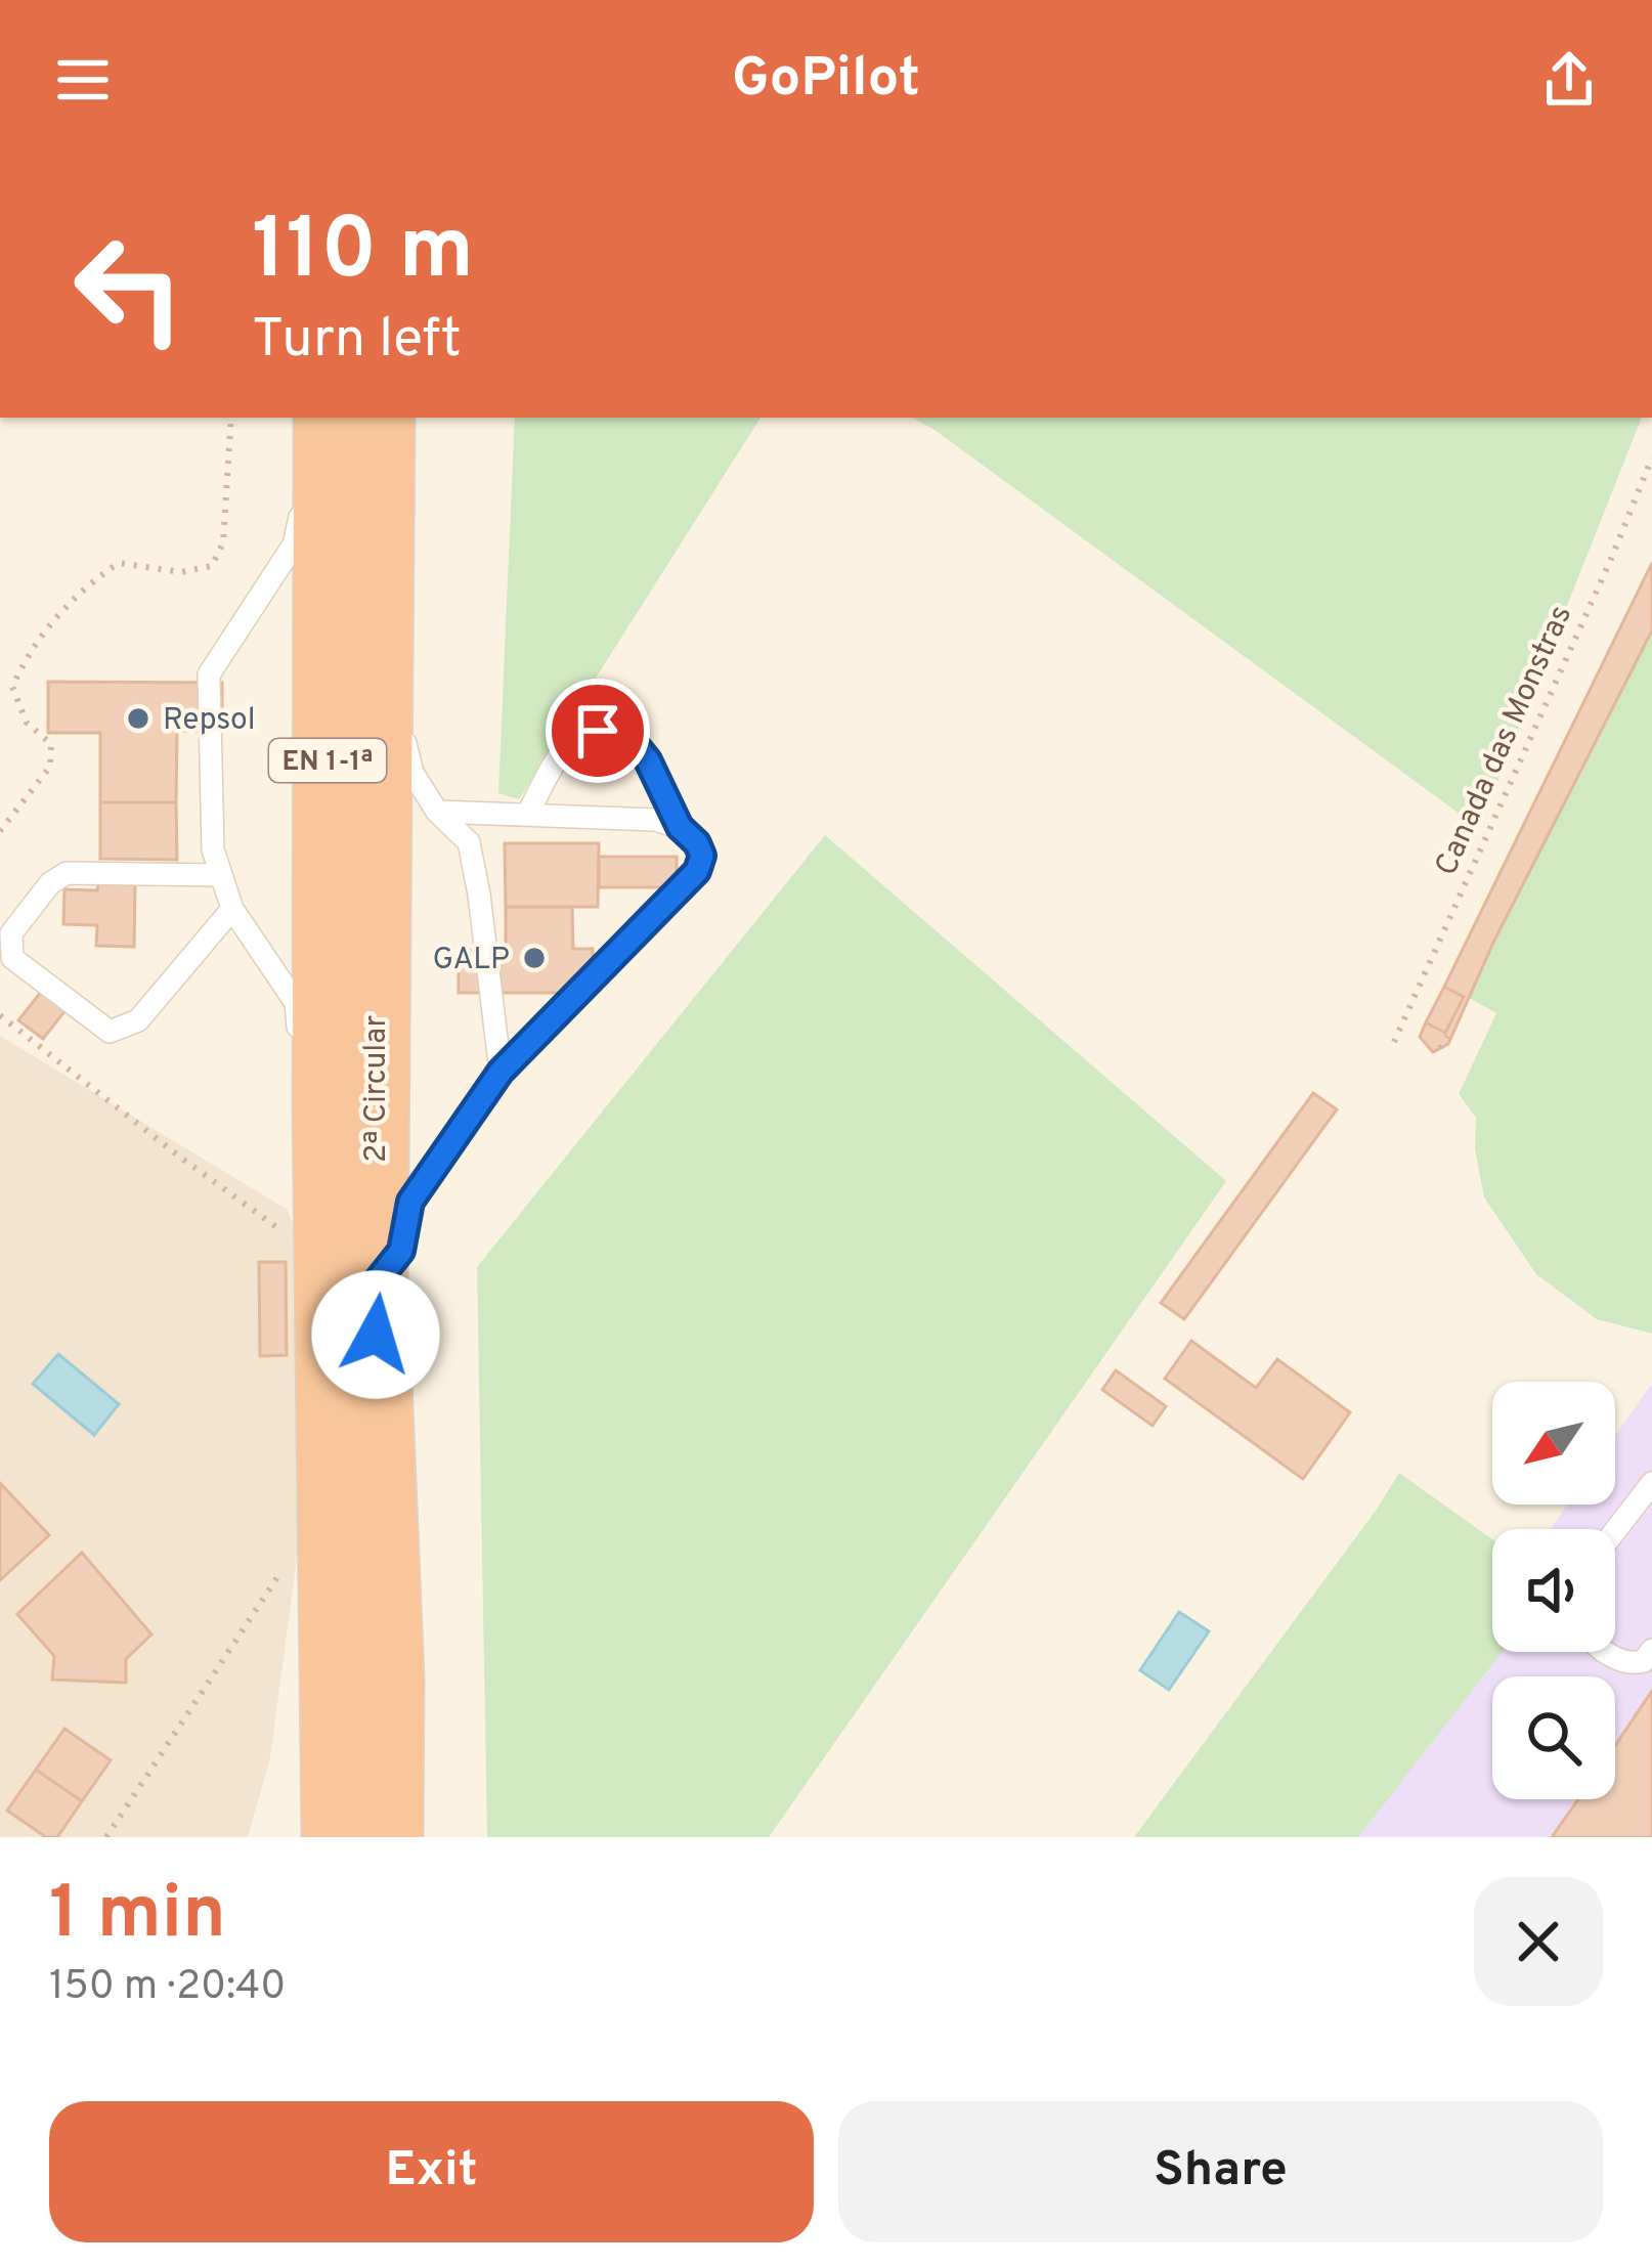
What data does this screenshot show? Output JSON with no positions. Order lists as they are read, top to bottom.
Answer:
{
  "streets": {
    "highway": ["EN 1-1ª", "2ª Circular"],
    "path": ["Canada das Monstras"]
  },
  "places": ["Repsol", "GALP"],
  "north": "bottom left",
  "page": {
    "header": "GoPilot",
    "turn": ["110 m", "Turn left"],
    "heading": ["1 min", "150 m · 20:40"],
    "buttons": ["Exit", "Share"]
  }
}
